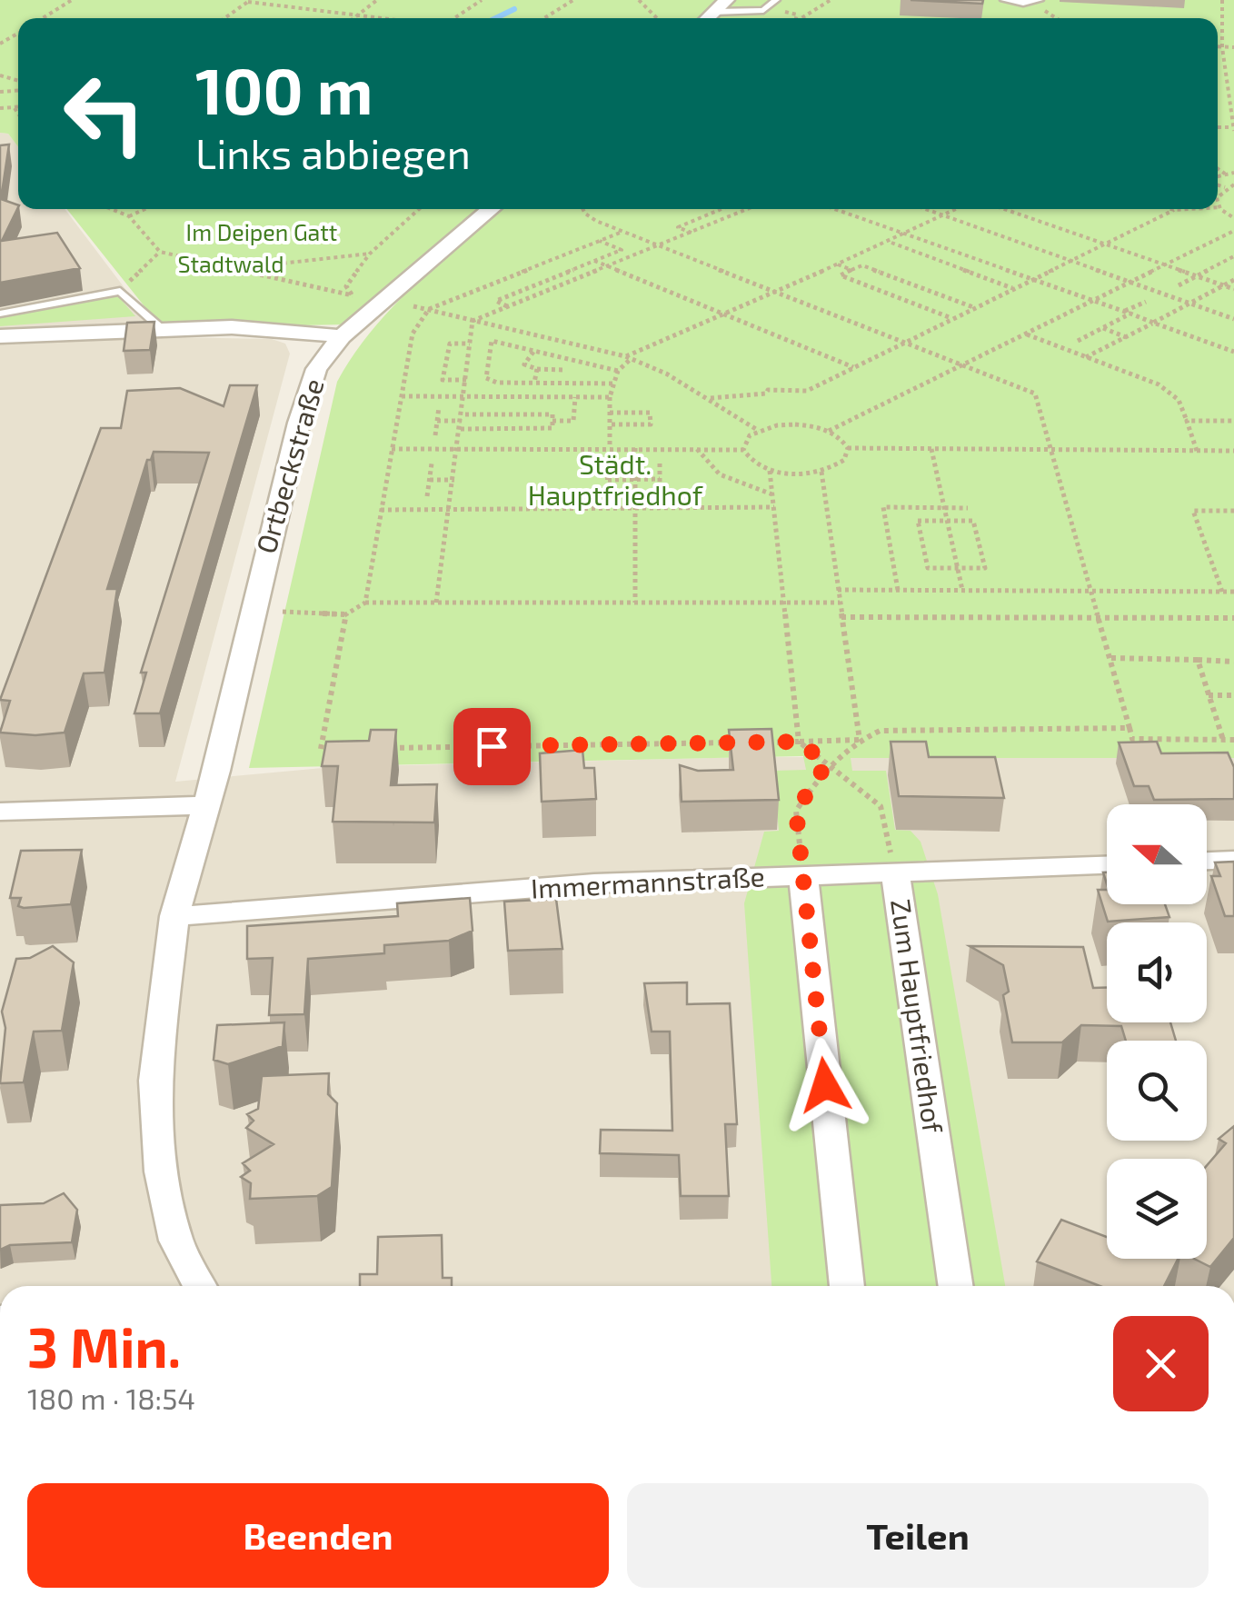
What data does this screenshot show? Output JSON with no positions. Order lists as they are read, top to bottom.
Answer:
{
  "streets": {
    "street": ["Ortbeckstraße", "Immermannstraße", "Zum Hauptfriedhof"]
  },
  "crossings": [
    ["Ortbeckstraße", "Immermannstraße"],
    ["Immermannstraße", "Zum Hauptfriedhof"]
  ],
  "parks": ["Im Deipen Gatt", "Stadtwald", "Städt. Hauptfriedhof"],
  "north": "left",
  "page": {
    "turn": ["100 m", "Links abbiegen"],
    "heading": ["3 Min.", "180 m · 18:54"],
    "buttons": ["Beenden", "Teilen"]
  }
}
